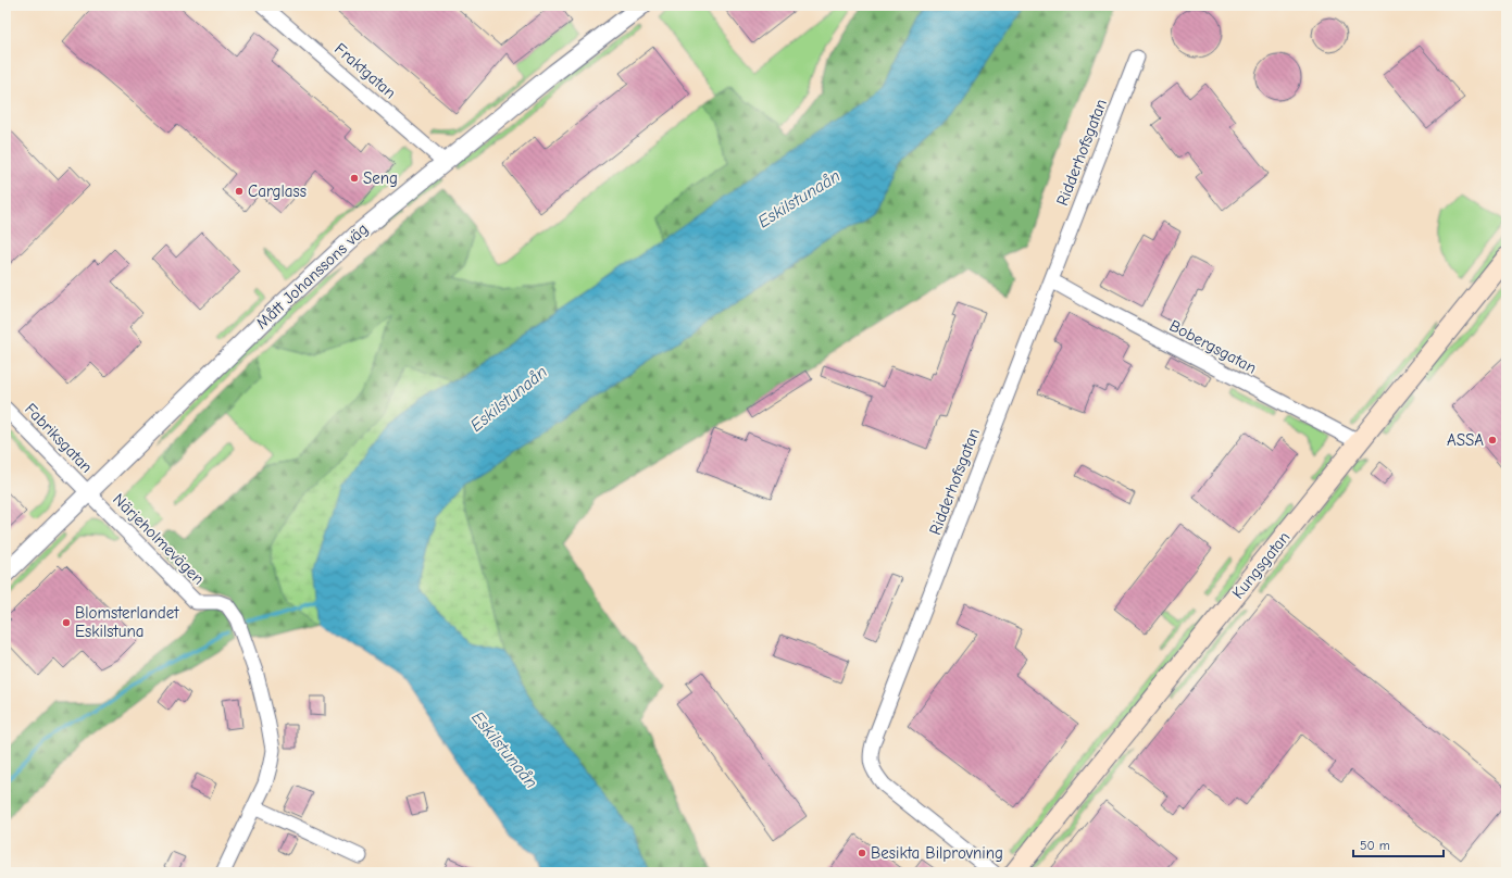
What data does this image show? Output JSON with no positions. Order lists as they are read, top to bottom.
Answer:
{
  "streets": {
    "main road": ["Kungsgatan"],
    "street": [
      "Fraktgatan",
      "Ridderhofsgatan",
      "Mått Johanssons väg",
      "Bobergsgatan",
      "Fabriksgatan",
      "Närjeholmevägen"
    ]
  },
  "crossings": [
    ["Fraktgatan", "Mått Johanssons väg"],
    ["Ridderhofsgatan", "Bobergsgatan"],
    ["Mått Johanssons väg", "Fabriksgatan"],
    ["Mått Johanssons väg", "Närjeholmevägen"],
    ["Bobergsgatan", "Kungsgatan"],
    ["Fabriksgatan", "Närjeholmevägen"]
  ],
  "water": ["Eskilstunaån"],
  "places": [
    "Seng",
    "Carglass",
    "ASSA",
    "Blomsterlandet Eskilstuna",
    "Besikta Bilprovning"
  ],
  "scale_bar": "50 m"
}
